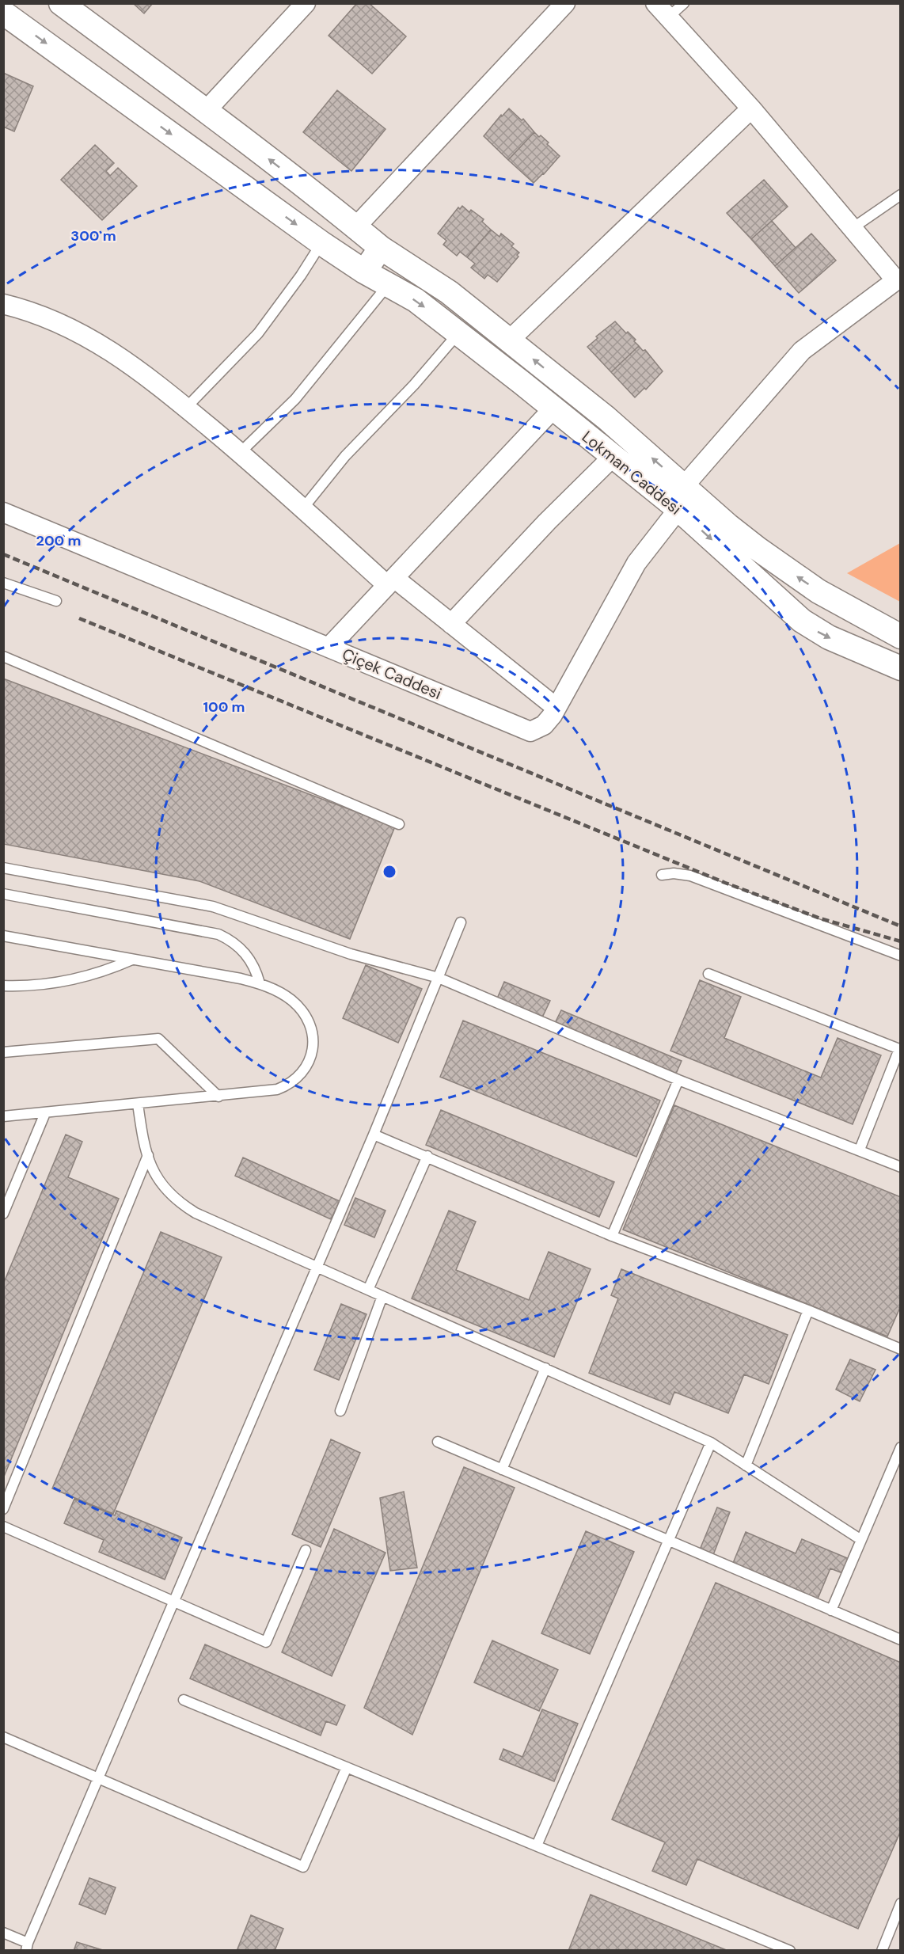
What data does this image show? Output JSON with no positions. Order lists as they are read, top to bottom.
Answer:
{
  "streets": {
    "street": ["Lokman Caddesi", "Çiçek Caddesi"]
  },
  "crossings": [
    ["Lokman Caddesi", "Çiçek Caddesi"]
  ],
  "rings": ["300 m", "200 m", "100 m"]
}
